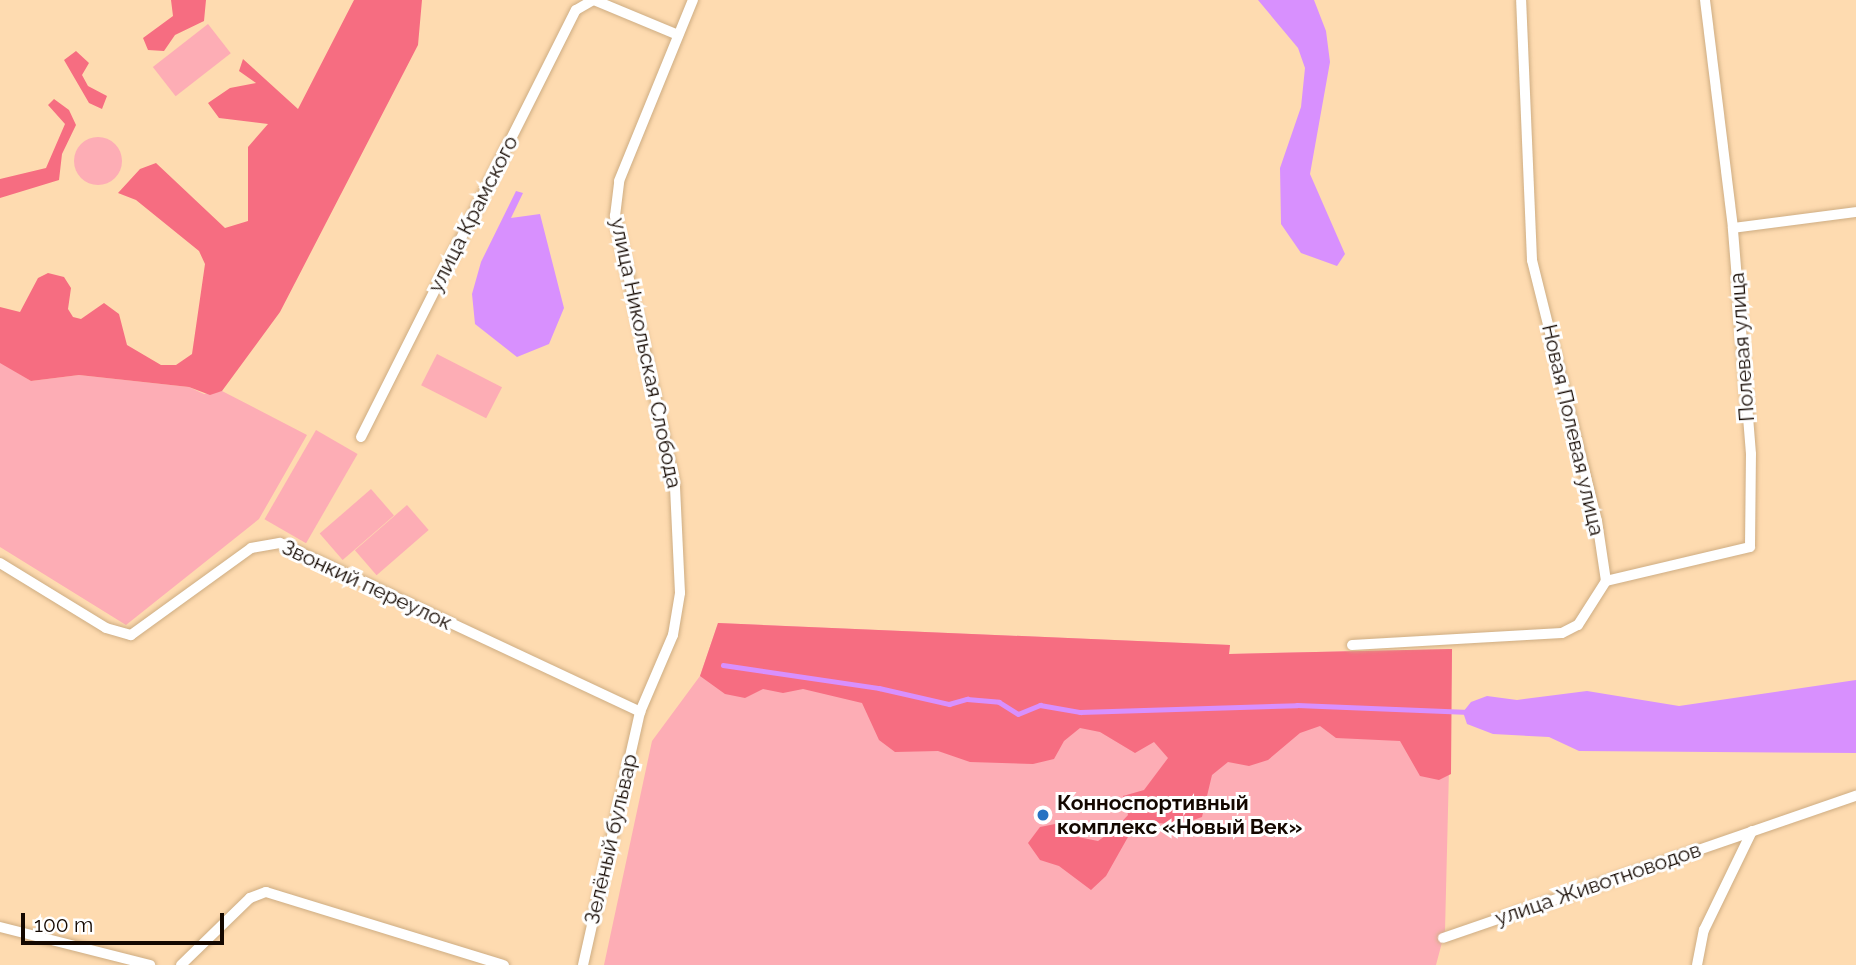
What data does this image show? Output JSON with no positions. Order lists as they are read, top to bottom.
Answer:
{
  "streets": {
    "street": [
      "улица Крамского",
      "Полевая улица",
      "улица Никольская Слобода",
      "Новая Полевая улица",
      "Звонкий переулок",
      "Зелёный бульвар",
      "улица Животноводов"
    ]
  },
  "crossings": [
    ["улица Крамского", "улица Никольская Слобода"],
    ["Полевая улица", "Новая Полевая улица"],
    ["улица Никольская Слобода", "Звонкий переулок"],
    ["улица Никольская Слобода", "Зелёный бульвар"],
    ["Звонкий переулок", "Зелёный бульвар"]
  ],
  "places": ["Конноспортивный комплекс «Новый Век»"],
  "scale_bar": "100 m"
}
